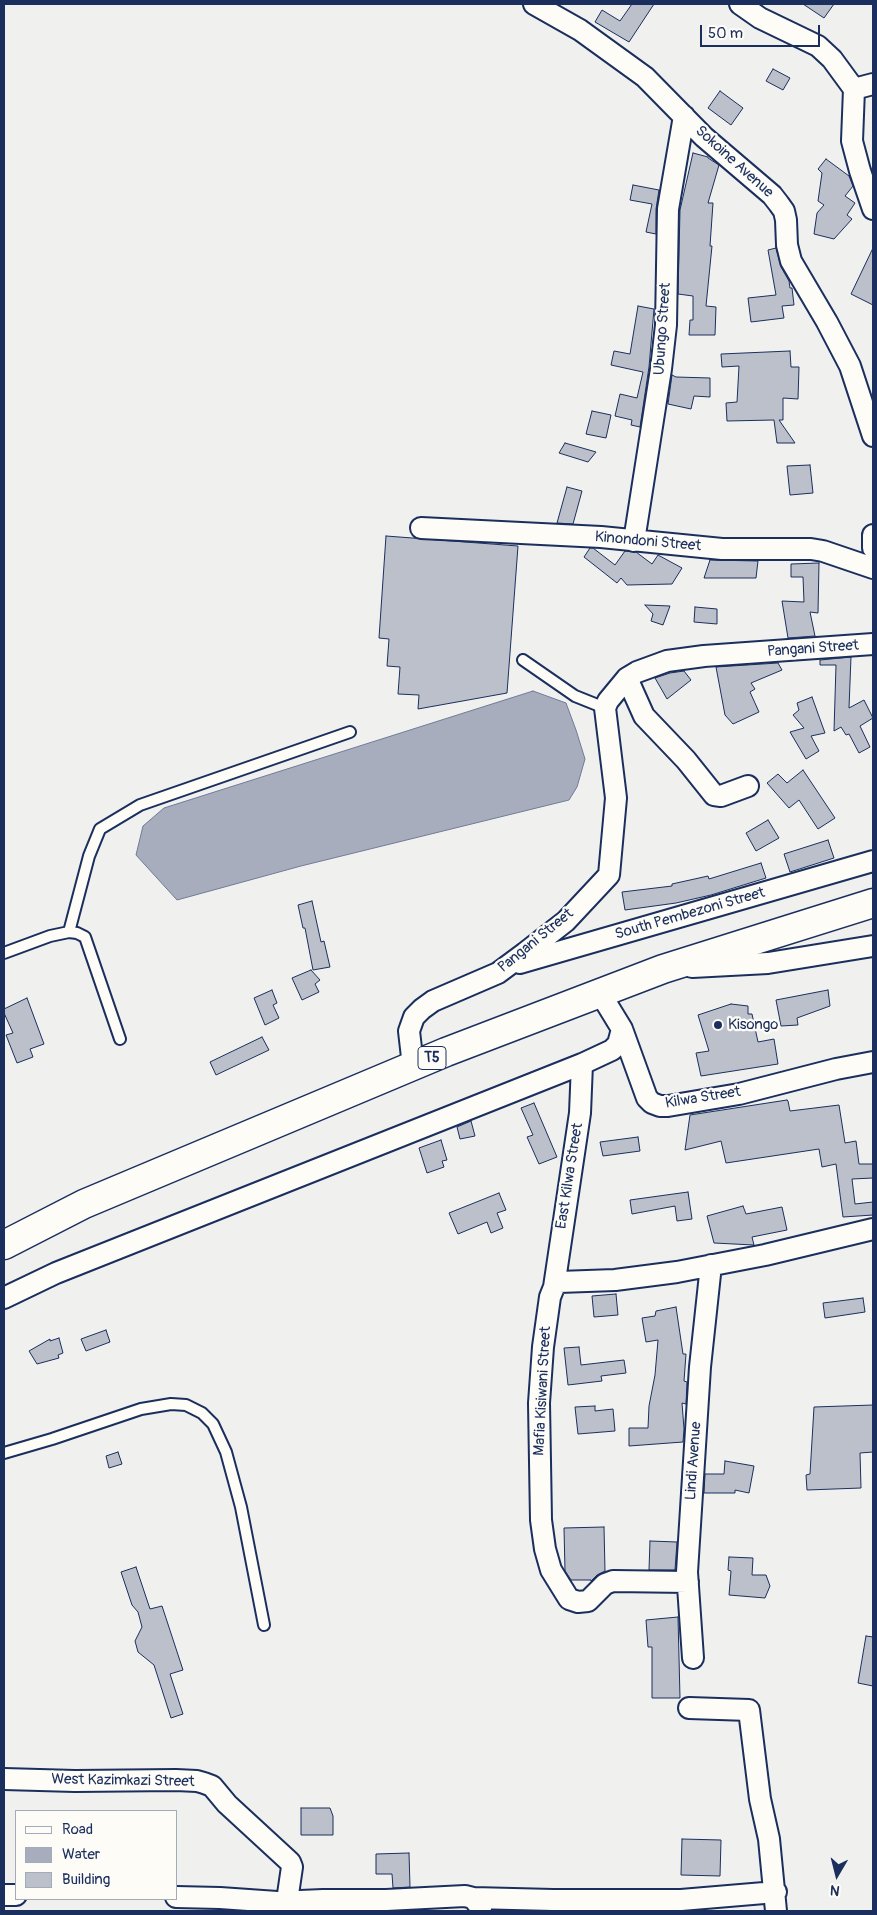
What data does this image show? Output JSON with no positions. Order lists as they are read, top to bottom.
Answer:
{
  "streets": {
    "highway": ["T5"],
    "street": [
      "Sokoine Avenue",
      "Ubungo Street",
      "Kinondoni Street",
      "Pangani Street",
      "South Pembezoni Street",
      "Kilwa Street",
      "East Kilwa Street",
      "Mafia Kisiwani Street",
      "Lindi Avenue",
      "West Kazimkazi Street"
    ]
  },
  "crossings": [
    ["Sokoine Avenue", "Ubungo Street"],
    ["Ubungo Street", "Kinondoni Street"],
    ["Pangani Street", "South Pembezoni Street"],
    ["Pangani Street", "T5"],
    ["T5", "Kilwa Street"],
    ["East Kilwa Street", "Mafia Kisiwani Street"],
    ["Mafia Kisiwani Street", "Lindi Avenue"]
  ],
  "places": ["Kisongo"],
  "legend": ["Road", "Water", "Building"],
  "scale_bar": "50 m",
  "north": "bottom"
}
